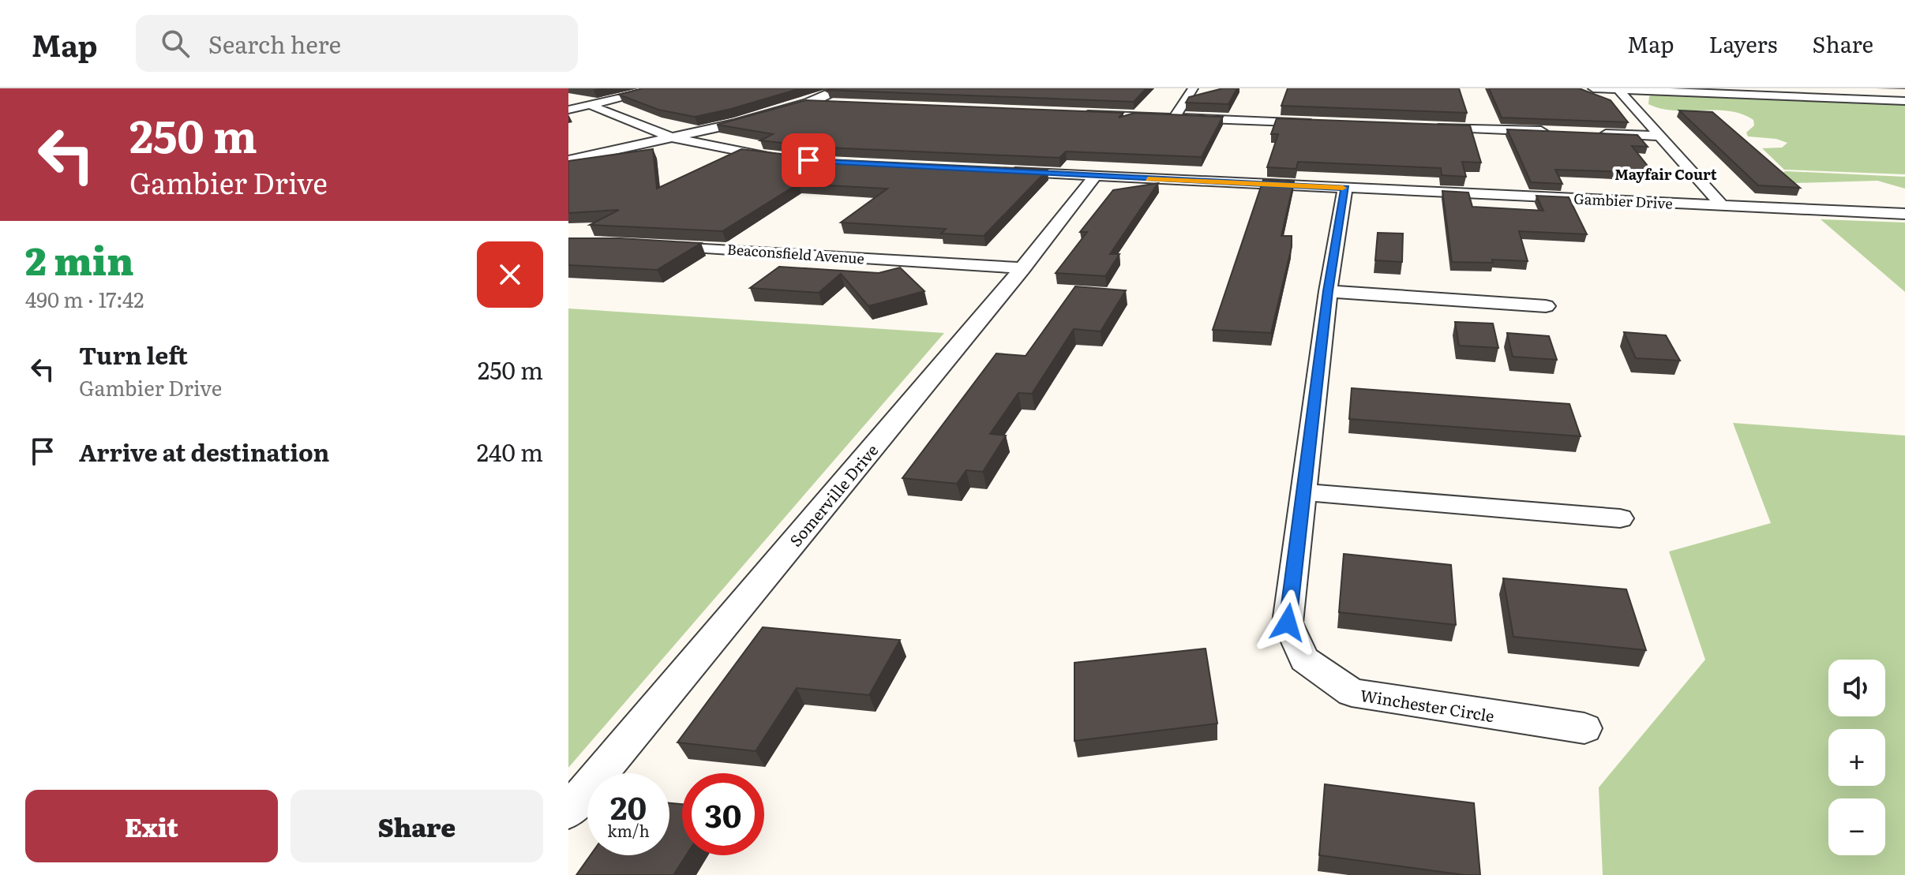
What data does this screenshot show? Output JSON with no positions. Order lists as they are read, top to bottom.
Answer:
{
  "streets": {
    "street": [
      "Gambier Drive",
      "Beaconsfield Avenue",
      "Somerville Drive",
      "Winchester Circle"
    ]
  },
  "crossings": [
    ["Gambier Drive", "Somerville Drive"],
    ["Gambier Drive", "Winchester Circle"],
    ["Beaconsfield Avenue", "Somerville Drive"]
  ],
  "districts": ["Mayfair Court"],
  "page": {
    "header": "Map",
    "search": "Search here",
    "nav": ["Map", "Layers", "Share"],
    "turn": ["250 m", "Gambier Drive"],
    "heading": ["2 min", "490 m · 17:42"],
    "list": [
      {
        "name": "Turn left",
        "note": "Gambier Drive",
        "value": "250 m"
      },
      {
        "name": "Arrive at destination",
        "value": "240 m"
      }
    ],
    "map_buttons": ["+", "−"],
    "speed": "20 km/h",
    "limit": "30",
    "buttons": ["Exit", "Share"]
  }
}
